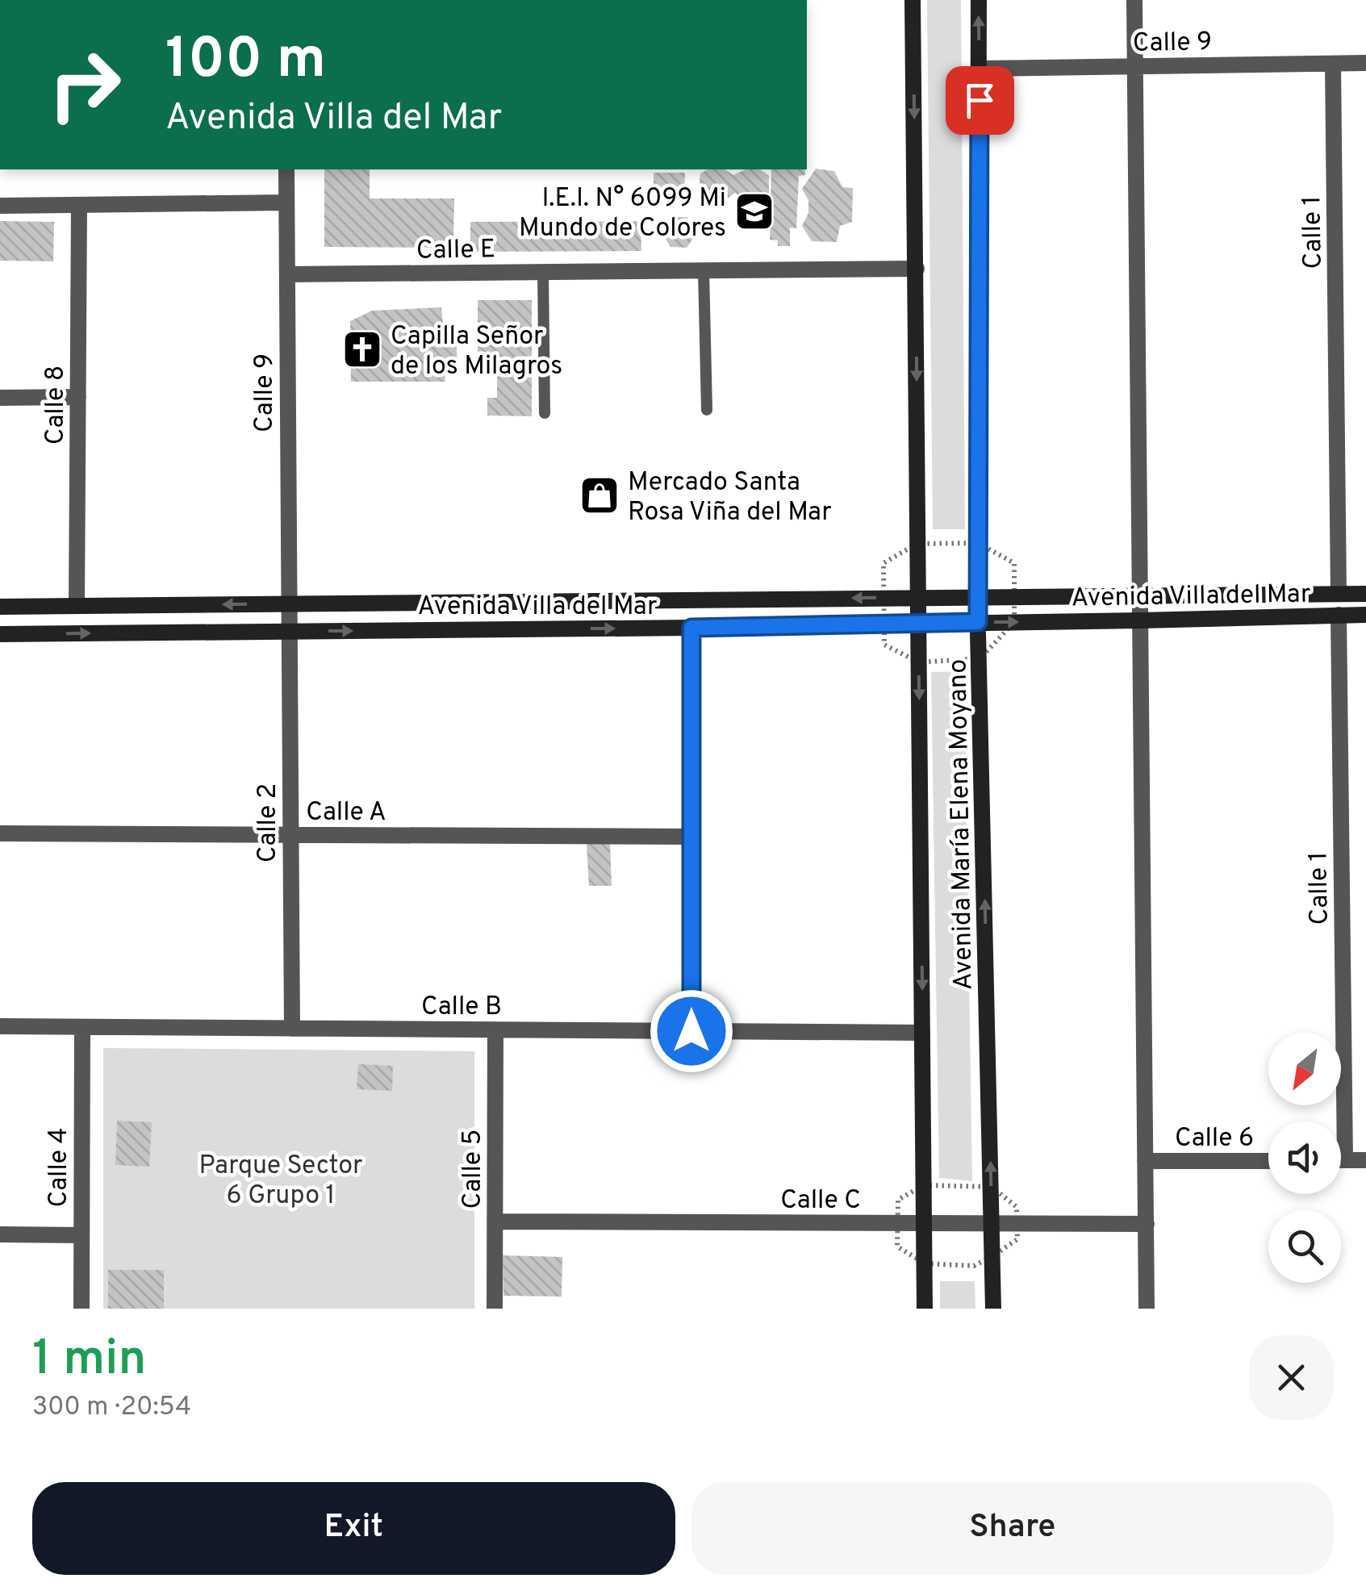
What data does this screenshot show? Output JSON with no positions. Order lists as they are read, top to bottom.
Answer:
{
  "streets": {
    "street": [
      "Calle 9",
      "Calle 1",
      "Calle E",
      "Calle 8",
      "Avenida Villa del Mar",
      "Calle A",
      "Calle 2",
      "Avenida María Elena Moyano",
      "Calle B",
      "Calle 6",
      "Calle 4",
      "Calle 5",
      "Calle C"
    ]
  },
  "crossings": [
    ["Calle 9", "Calle 1"],
    ["Calle 9", "Calle E"],
    ["Calle 9", "Avenida Villa del Mar"],
    ["Calle 9", "Calle 2"],
    ["Calle 9", "Avenida María Elena Moyano"],
    ["Calle 1", "Avenida Villa del Mar"],
    ["Calle E", "Avenida María Elena Moyano"],
    ["Calle 8", "Avenida Villa del Mar"],
    ["Avenida Villa del Mar", "Calle 2"],
    ["Avenida Villa del Mar", "Avenida María Elena Moyano"],
    ["Calle A", "Calle 2"],
    ["Calle 2", "Calle B"],
    ["Avenida María Elena Moyano", "Calle B"],
    ["Avenida María Elena Moyano", "Calle C"],
    ["Calle B", "Calle 4"],
    ["Calle B", "Calle 5"],
    ["Calle 5", "Calle C"]
  ],
  "parks": ["Parque Sector 6 Grupo 1"],
  "places": {
    "school or university": ["I.E.I. N° 6099 Mi Mundo de Colores"],
    "church": ["Capilla Señor de los Milagros"],
    "shop": ["Mercado Santa Rosa Viña del Mar"]
  },
  "north": "bottom left",
  "page": {
    "turn": ["100 m", "Avenida Villa del Mar"],
    "heading": ["1 min", "300 m · 20:54"],
    "buttons": ["Exit", "Share"]
  }
}
